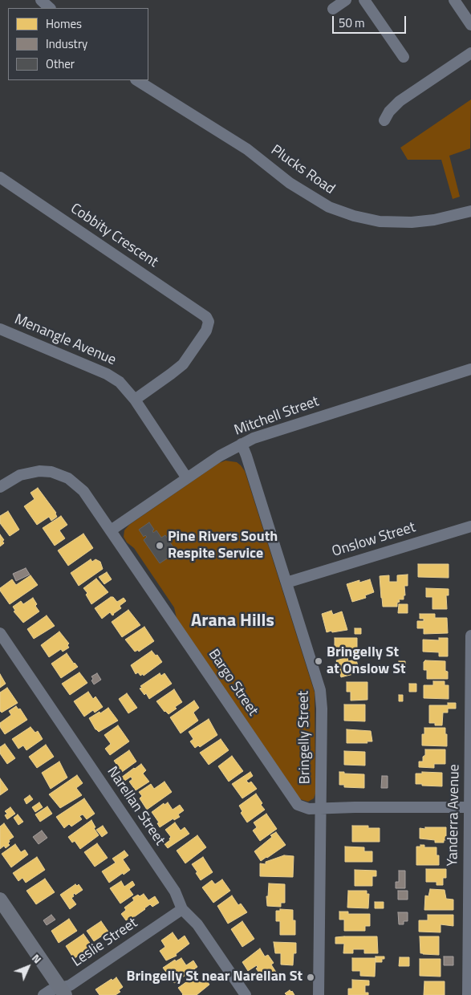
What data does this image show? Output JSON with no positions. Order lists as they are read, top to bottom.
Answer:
{
  "streets": {
    "street": [
      "Plucks Road",
      "Cobbity Crescent",
      "Menangle Avenue",
      "Mitchell Street",
      "Onslow Street",
      "Bargo Street",
      "Bringelly Street",
      "Narellan Street",
      "Yanderra Avenue",
      "Leslie Street"
    ]
  },
  "crossings": [
    ["Cobbity Crescent", "Menangle Avenue"],
    ["Menangle Avenue", "Mitchell Street"],
    ["Mitchell Street", "Bargo Street"],
    ["Mitchell Street", "Bringelly Street"],
    ["Onslow Street", "Bringelly Street"],
    ["Bargo Street", "Bringelly Street"],
    ["Bargo Street", "Yanderra Avenue"],
    ["Narellan Street", "Leslie Street"]
  ],
  "districts": ["Arana Hills"],
  "places": ["Pine Rivers South Respite Service", "Bringelly St at Onslow St", "Bringelly St near Narellan St"],
  "legend": ["Homes", "Industry", "Other"],
  "scale_bar": "50 m",
  "north": "top right"
}
